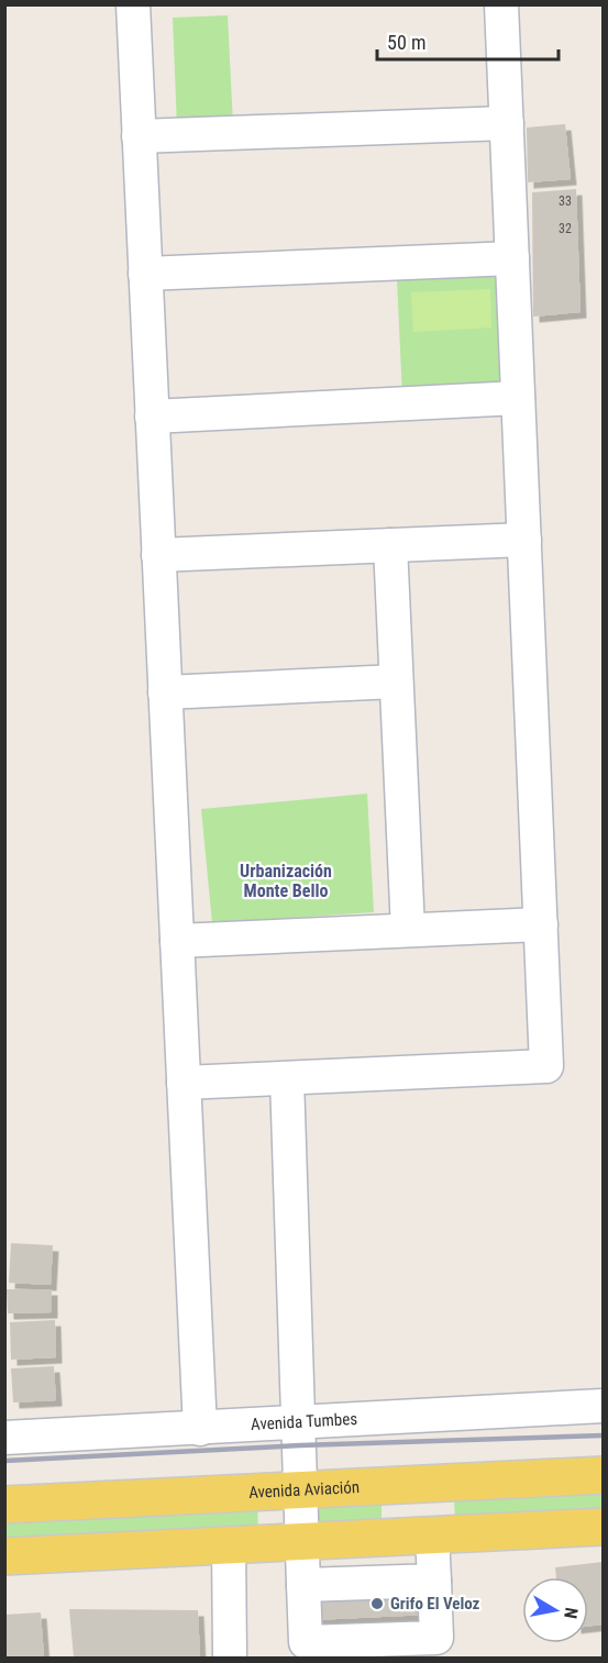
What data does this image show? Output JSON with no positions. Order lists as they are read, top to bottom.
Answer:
{
  "streets": {
    "main road": ["Avenida Aviación"],
    "street": ["Avenida Tumbes"]
  },
  "districts": ["Urbanización Monte Bello"],
  "places": ["Grifo El Veloz"],
  "house_numbers": ["33", "32"],
  "scale_bar": "50 m",
  "north": "right"
}
